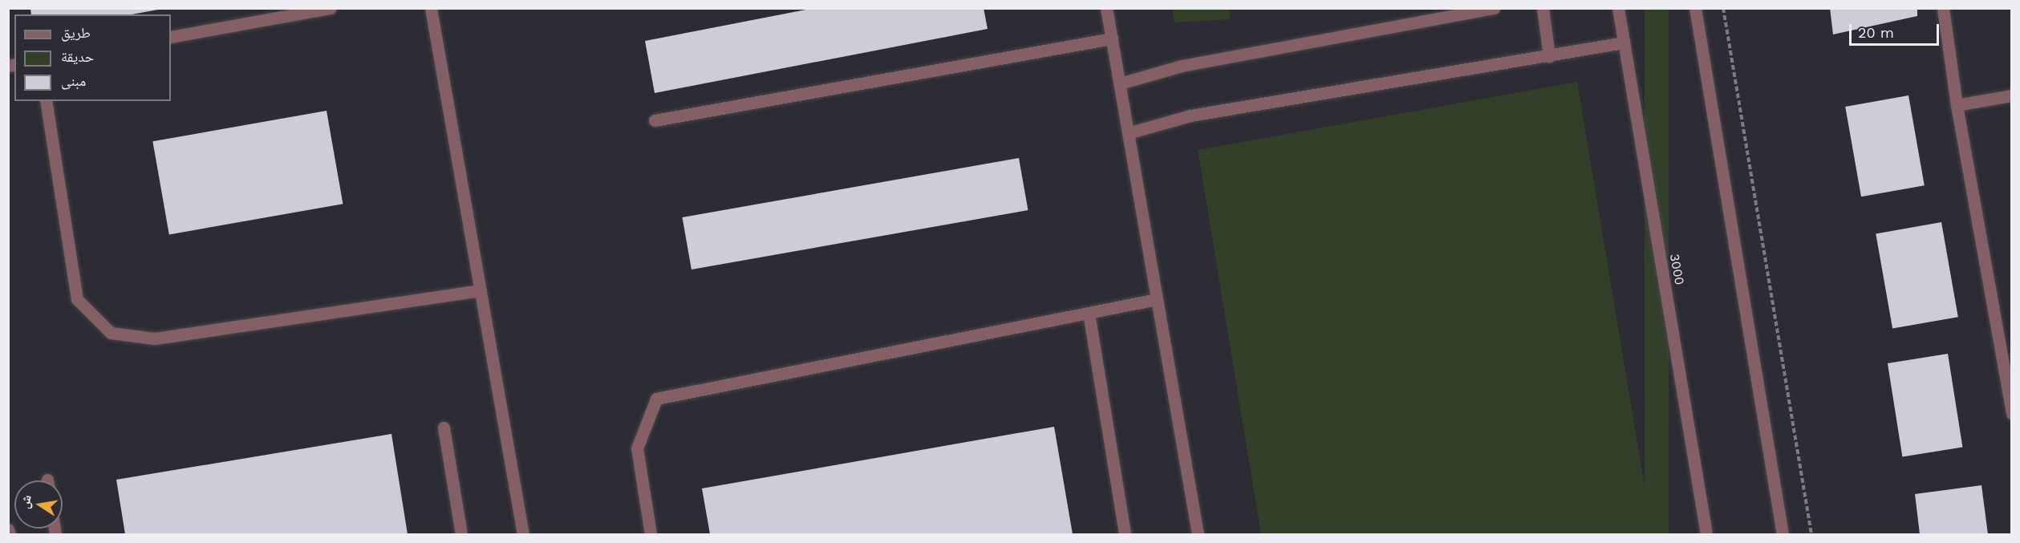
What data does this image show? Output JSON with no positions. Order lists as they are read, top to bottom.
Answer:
{
  "streets": {
    "street": ["3000"]
  },
  "legend": ["طريق", "حديقة", "مبنى"],
  "scale_bar": "20 m",
  "north": "left"
}
